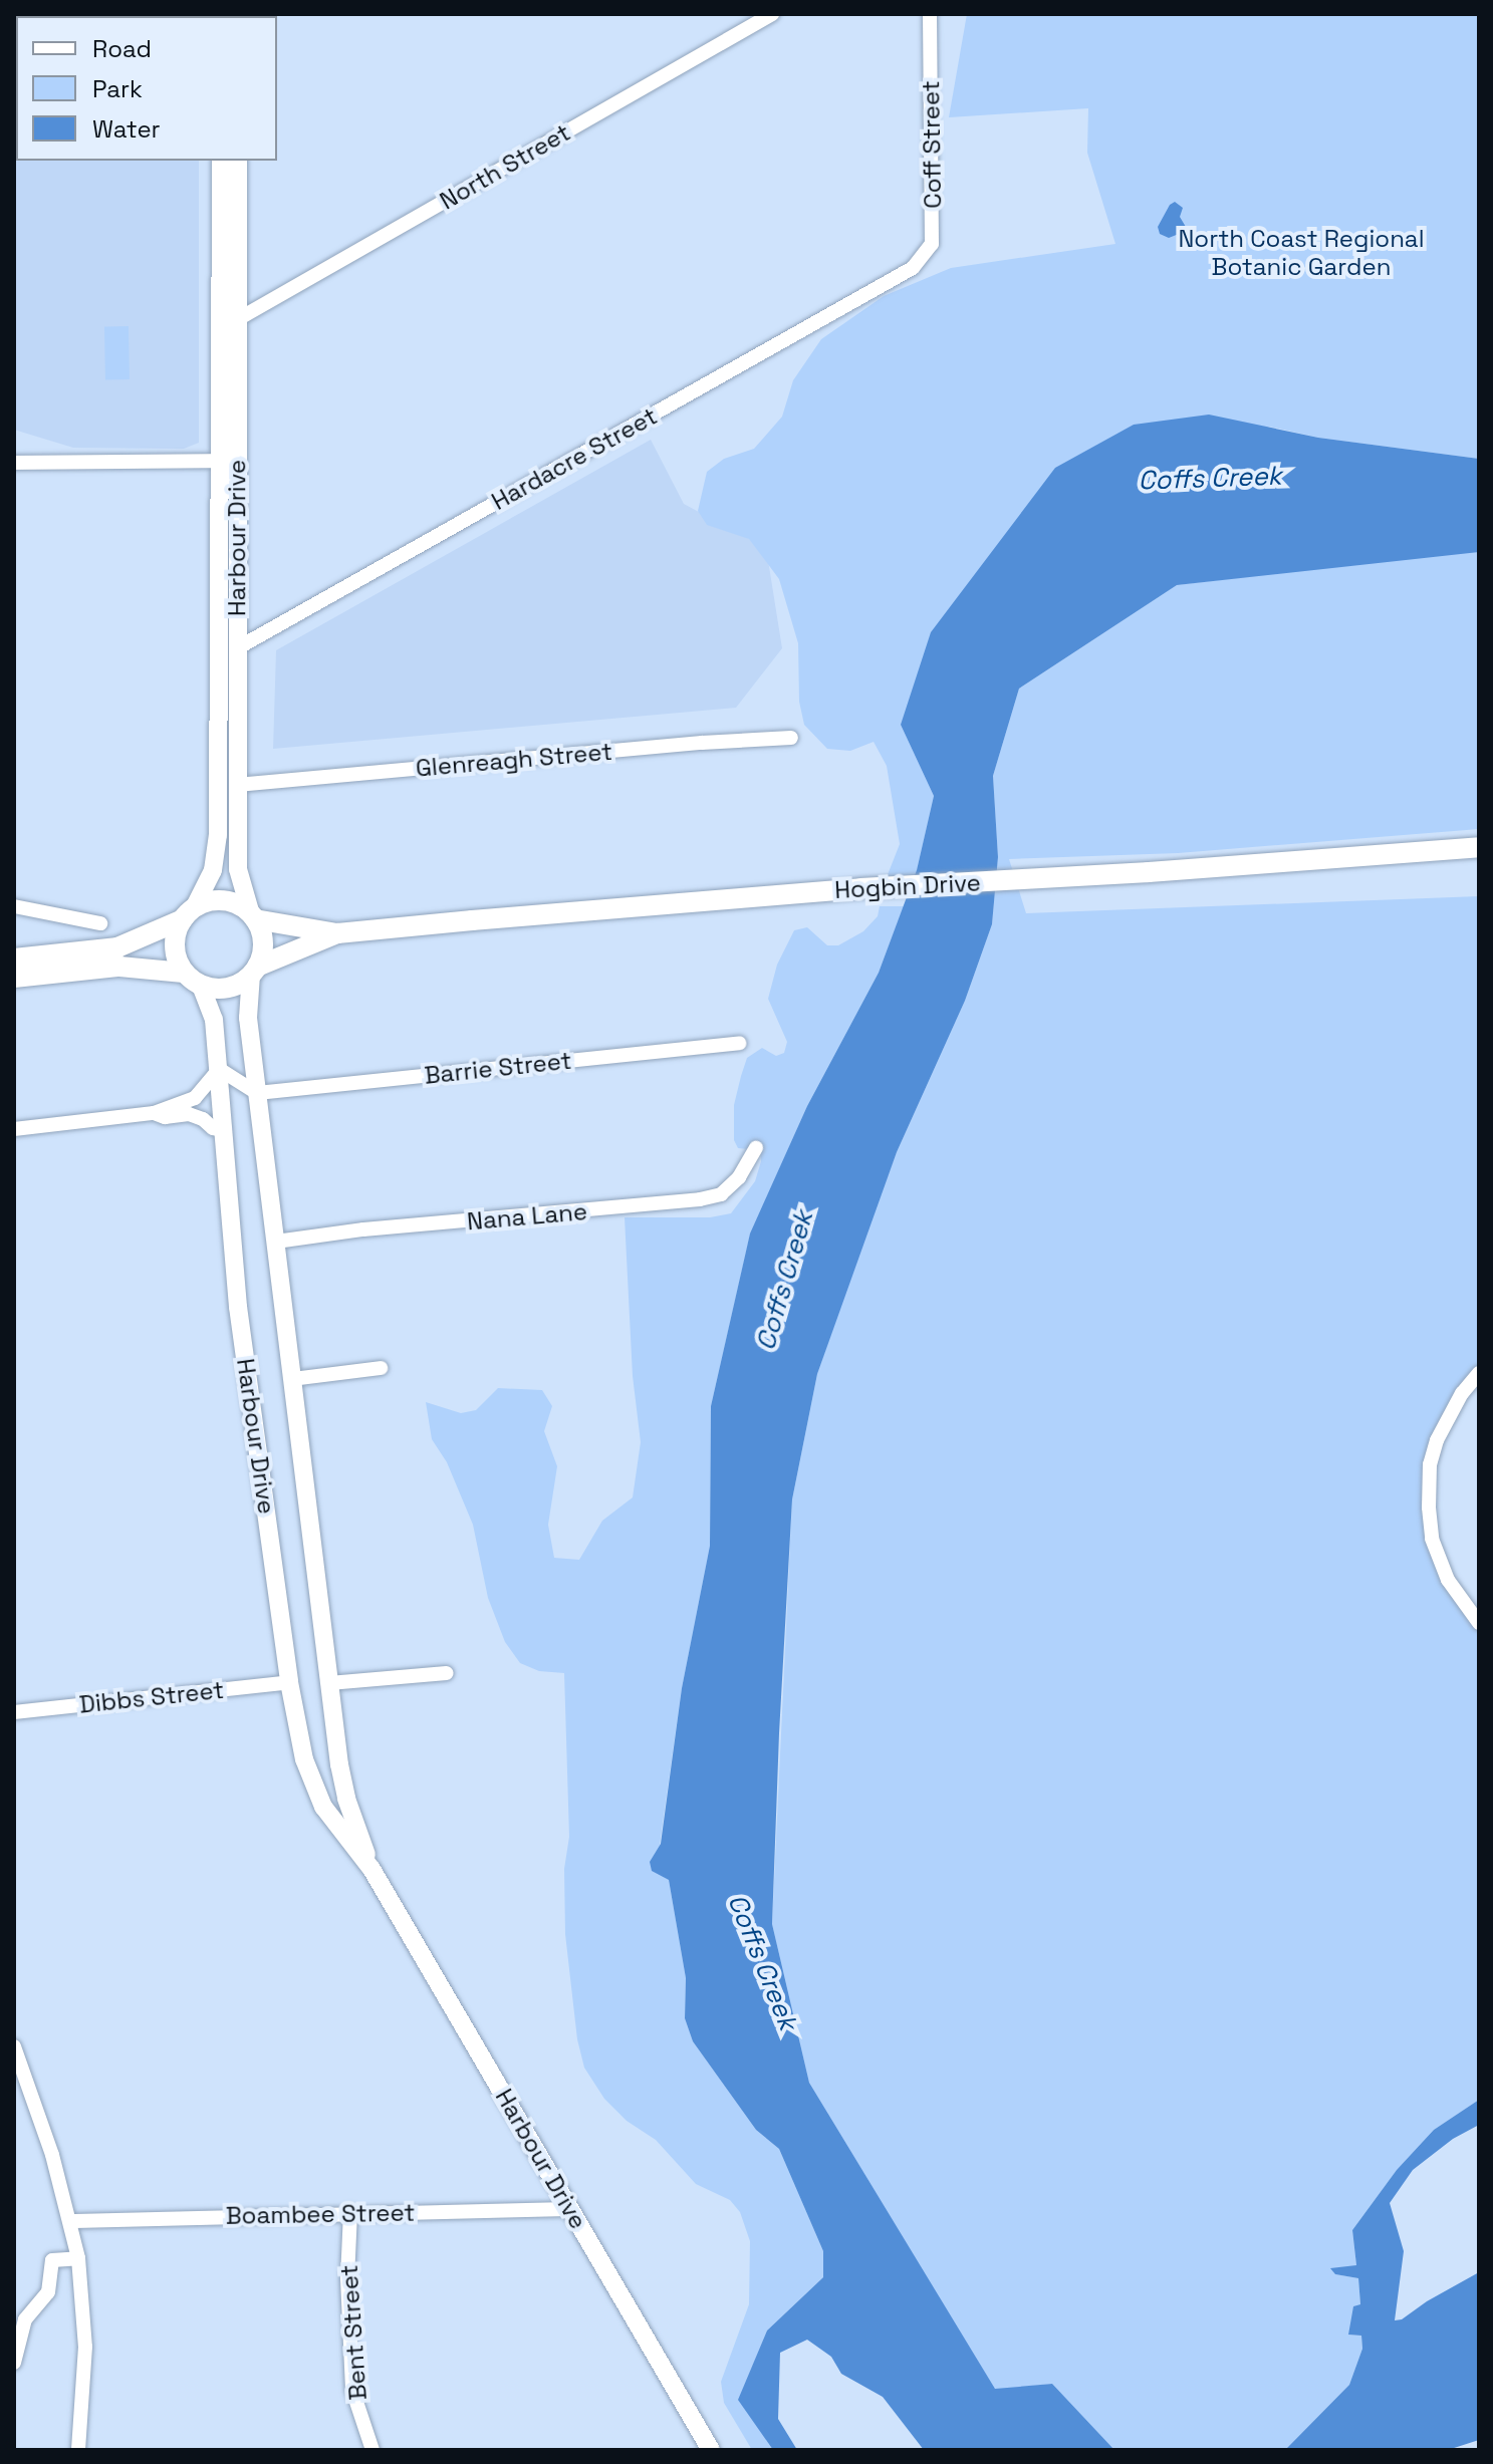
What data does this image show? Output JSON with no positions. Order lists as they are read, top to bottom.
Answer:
{
  "streets": {
    "main road": ["Hogbin Drive"],
    "street": [
      "Coff Street",
      "North Street",
      "Hardacre Street",
      "Harbour Drive",
      "Glenreagh Street",
      "Barrie Street",
      "Nana Lane",
      "Dibbs Street",
      "Boambee Street",
      "Bent Street"
    ]
  },
  "crossings": [
    ["Coff Street", "Hardacre Street"],
    ["North Street", "Harbour Drive"],
    ["Hardacre Street", "Harbour Drive"],
    ["Harbour Drive", "Glenreagh Street"],
    ["Harbour Drive", "Hogbin Drive"],
    ["Harbour Drive", "Barrie Street"],
    ["Harbour Drive", "Nana Lane"],
    ["Harbour Drive", "Dibbs Street"],
    ["Harbour Drive", "Boambee Street"],
    ["Boambee Street", "Bent Street"]
  ],
  "water": ["Coffs Creek"],
  "parks": ["North Coast Regional Botanic Garden"],
  "legend": ["Road", "Park", "Water"]
}
